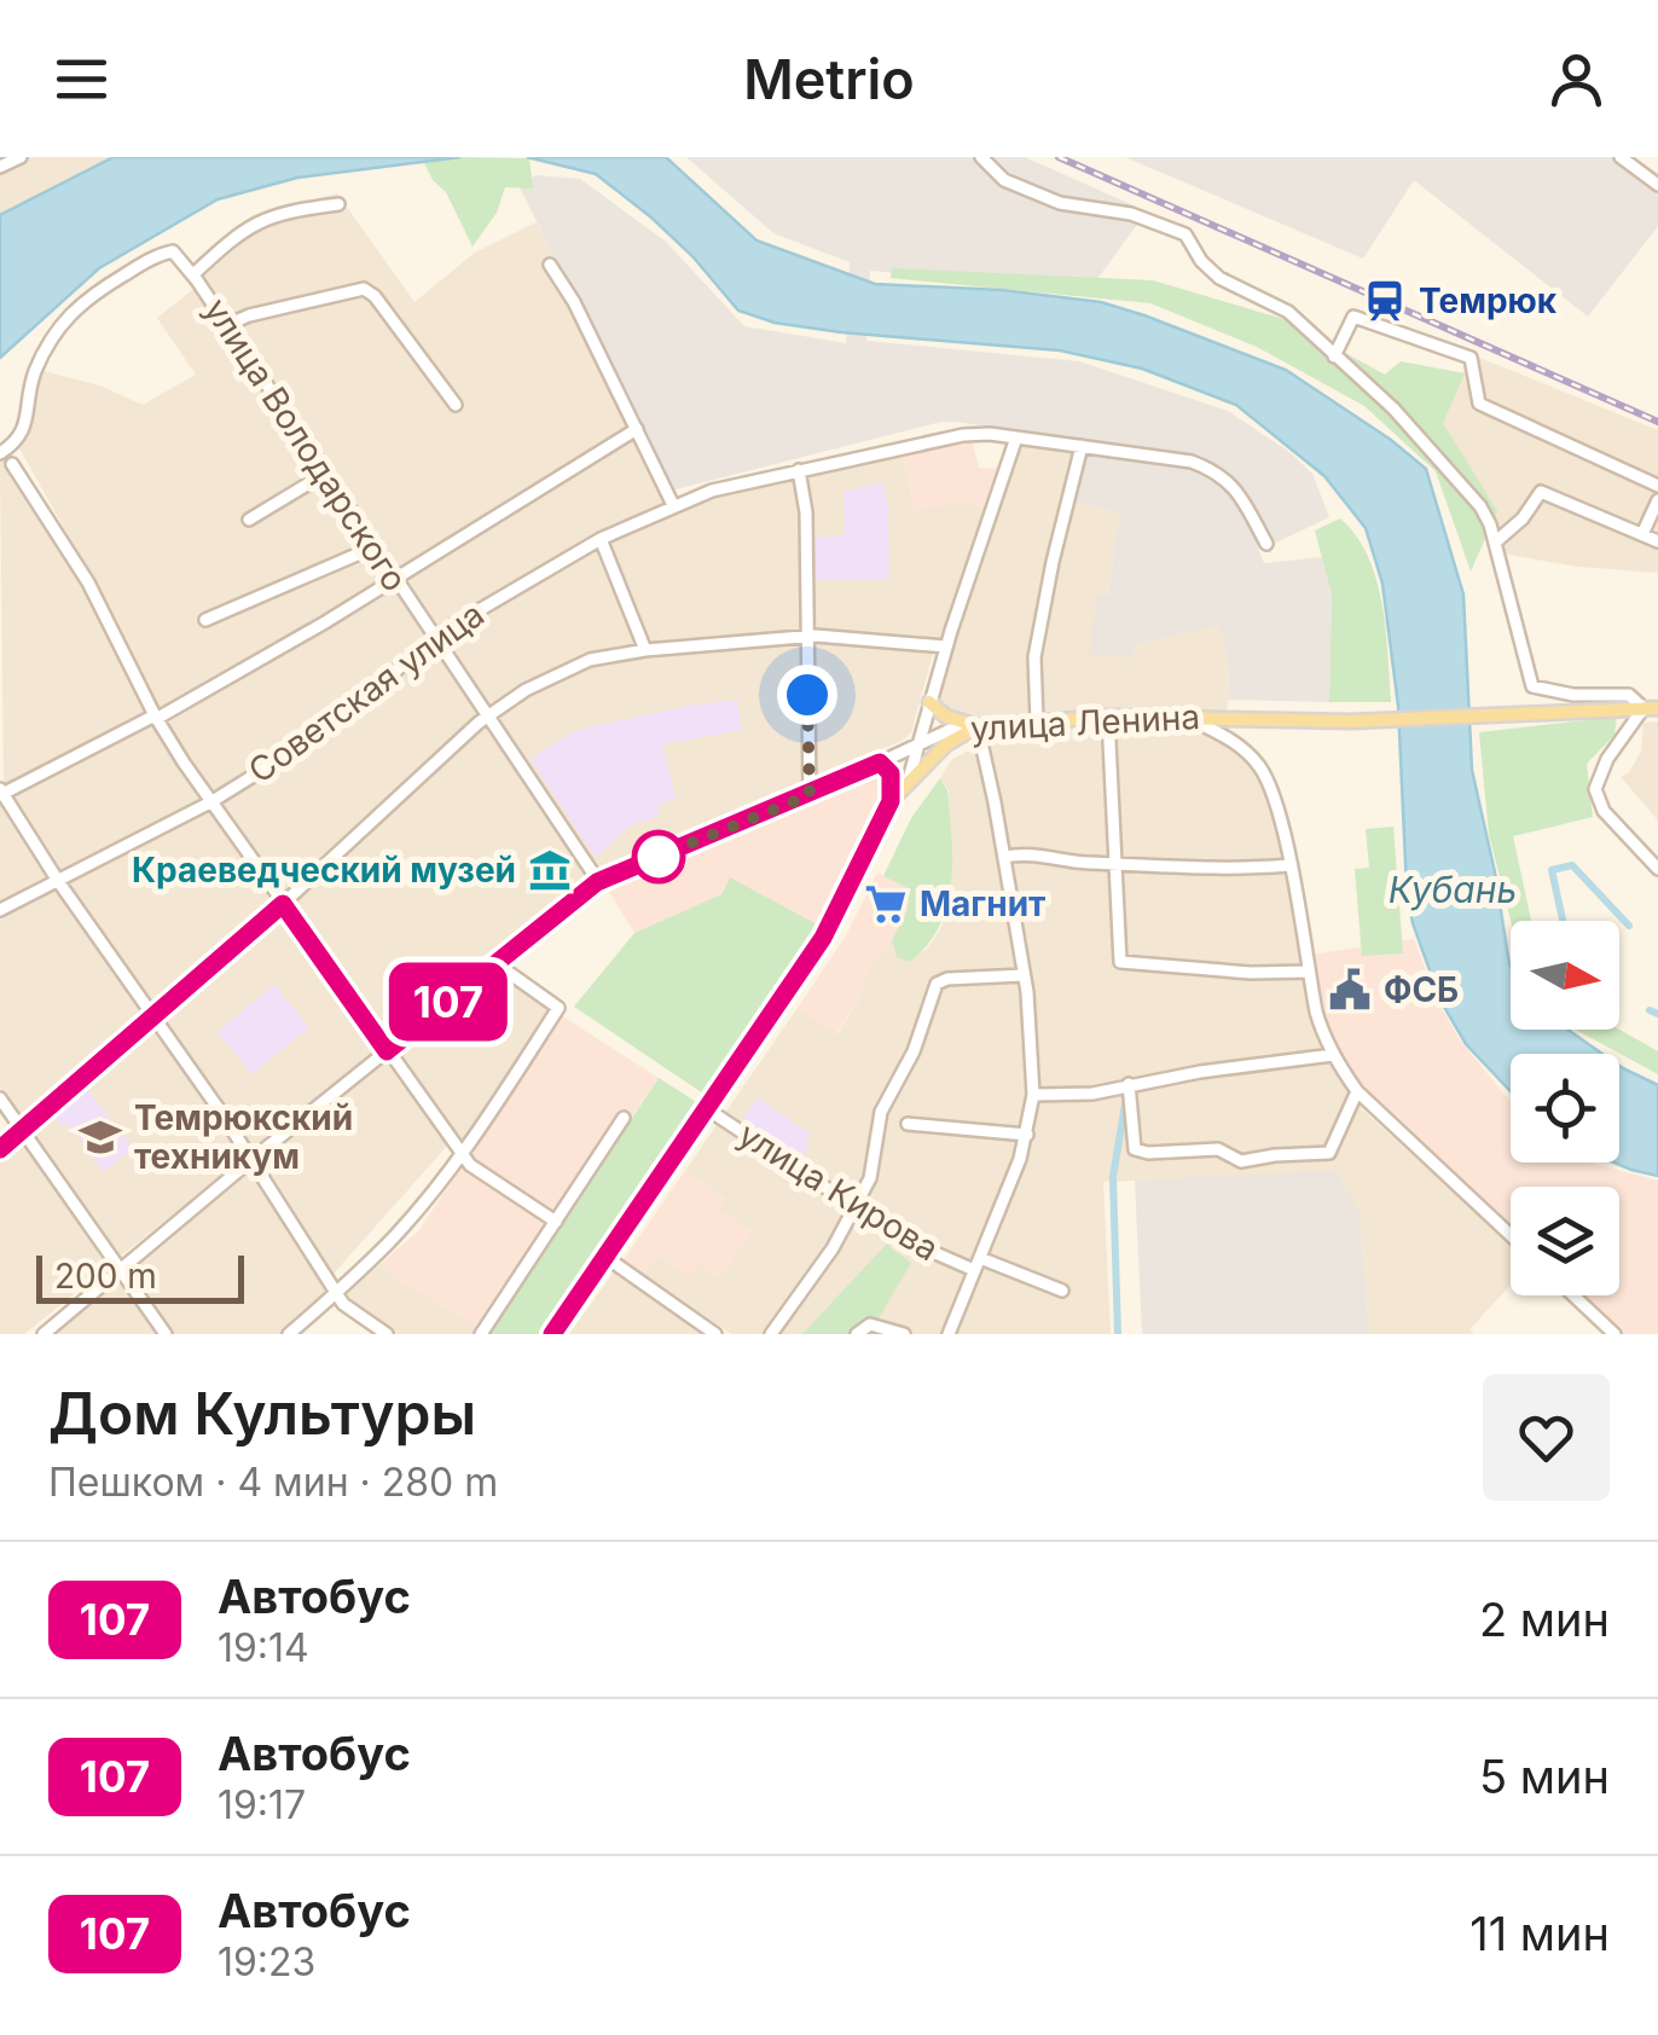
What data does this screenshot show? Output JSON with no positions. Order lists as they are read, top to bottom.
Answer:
{
  "streets": {
    "main road": ["улица Ленина"],
    "street": ["улица Володарского", "Советская улица", "улица Кирова"]
  },
  "crossings": [
    ["улица Володарского", "Советская улица"],
    ["улица Володарского", "улица Ленина"]
  ],
  "water": ["Кубань"],
  "places": {
    "station": ["Темрюк"],
    "museum": ["Краеведческий музей"],
    "supermarket": ["Магнит"],
    "public building": ["ФСБ"],
    "school or university": ["Темрюкский техникум"]
  },
  "lines": ["bus line 107"],
  "scale_bar": "200 m",
  "north": "right",
  "page": {
    "header": "Metrio",
    "on_map": "107",
    "scale": "200 m",
    "heading": ["Дом Культуры", "Пешком · 4 мин · 280 m"],
    "list": [
      {
        "mark": "107",
        "name": "Автобус",
        "note": "19:14",
        "value": "2 мин"
      },
      {
        "mark": "107",
        "name": "Автобус",
        "note": "19:17",
        "value": "5 мин"
      },
      {
        "mark": "107",
        "name": "Автобус",
        "note": "19:23",
        "value": "11 мин"
      }
    ]
  }
}
